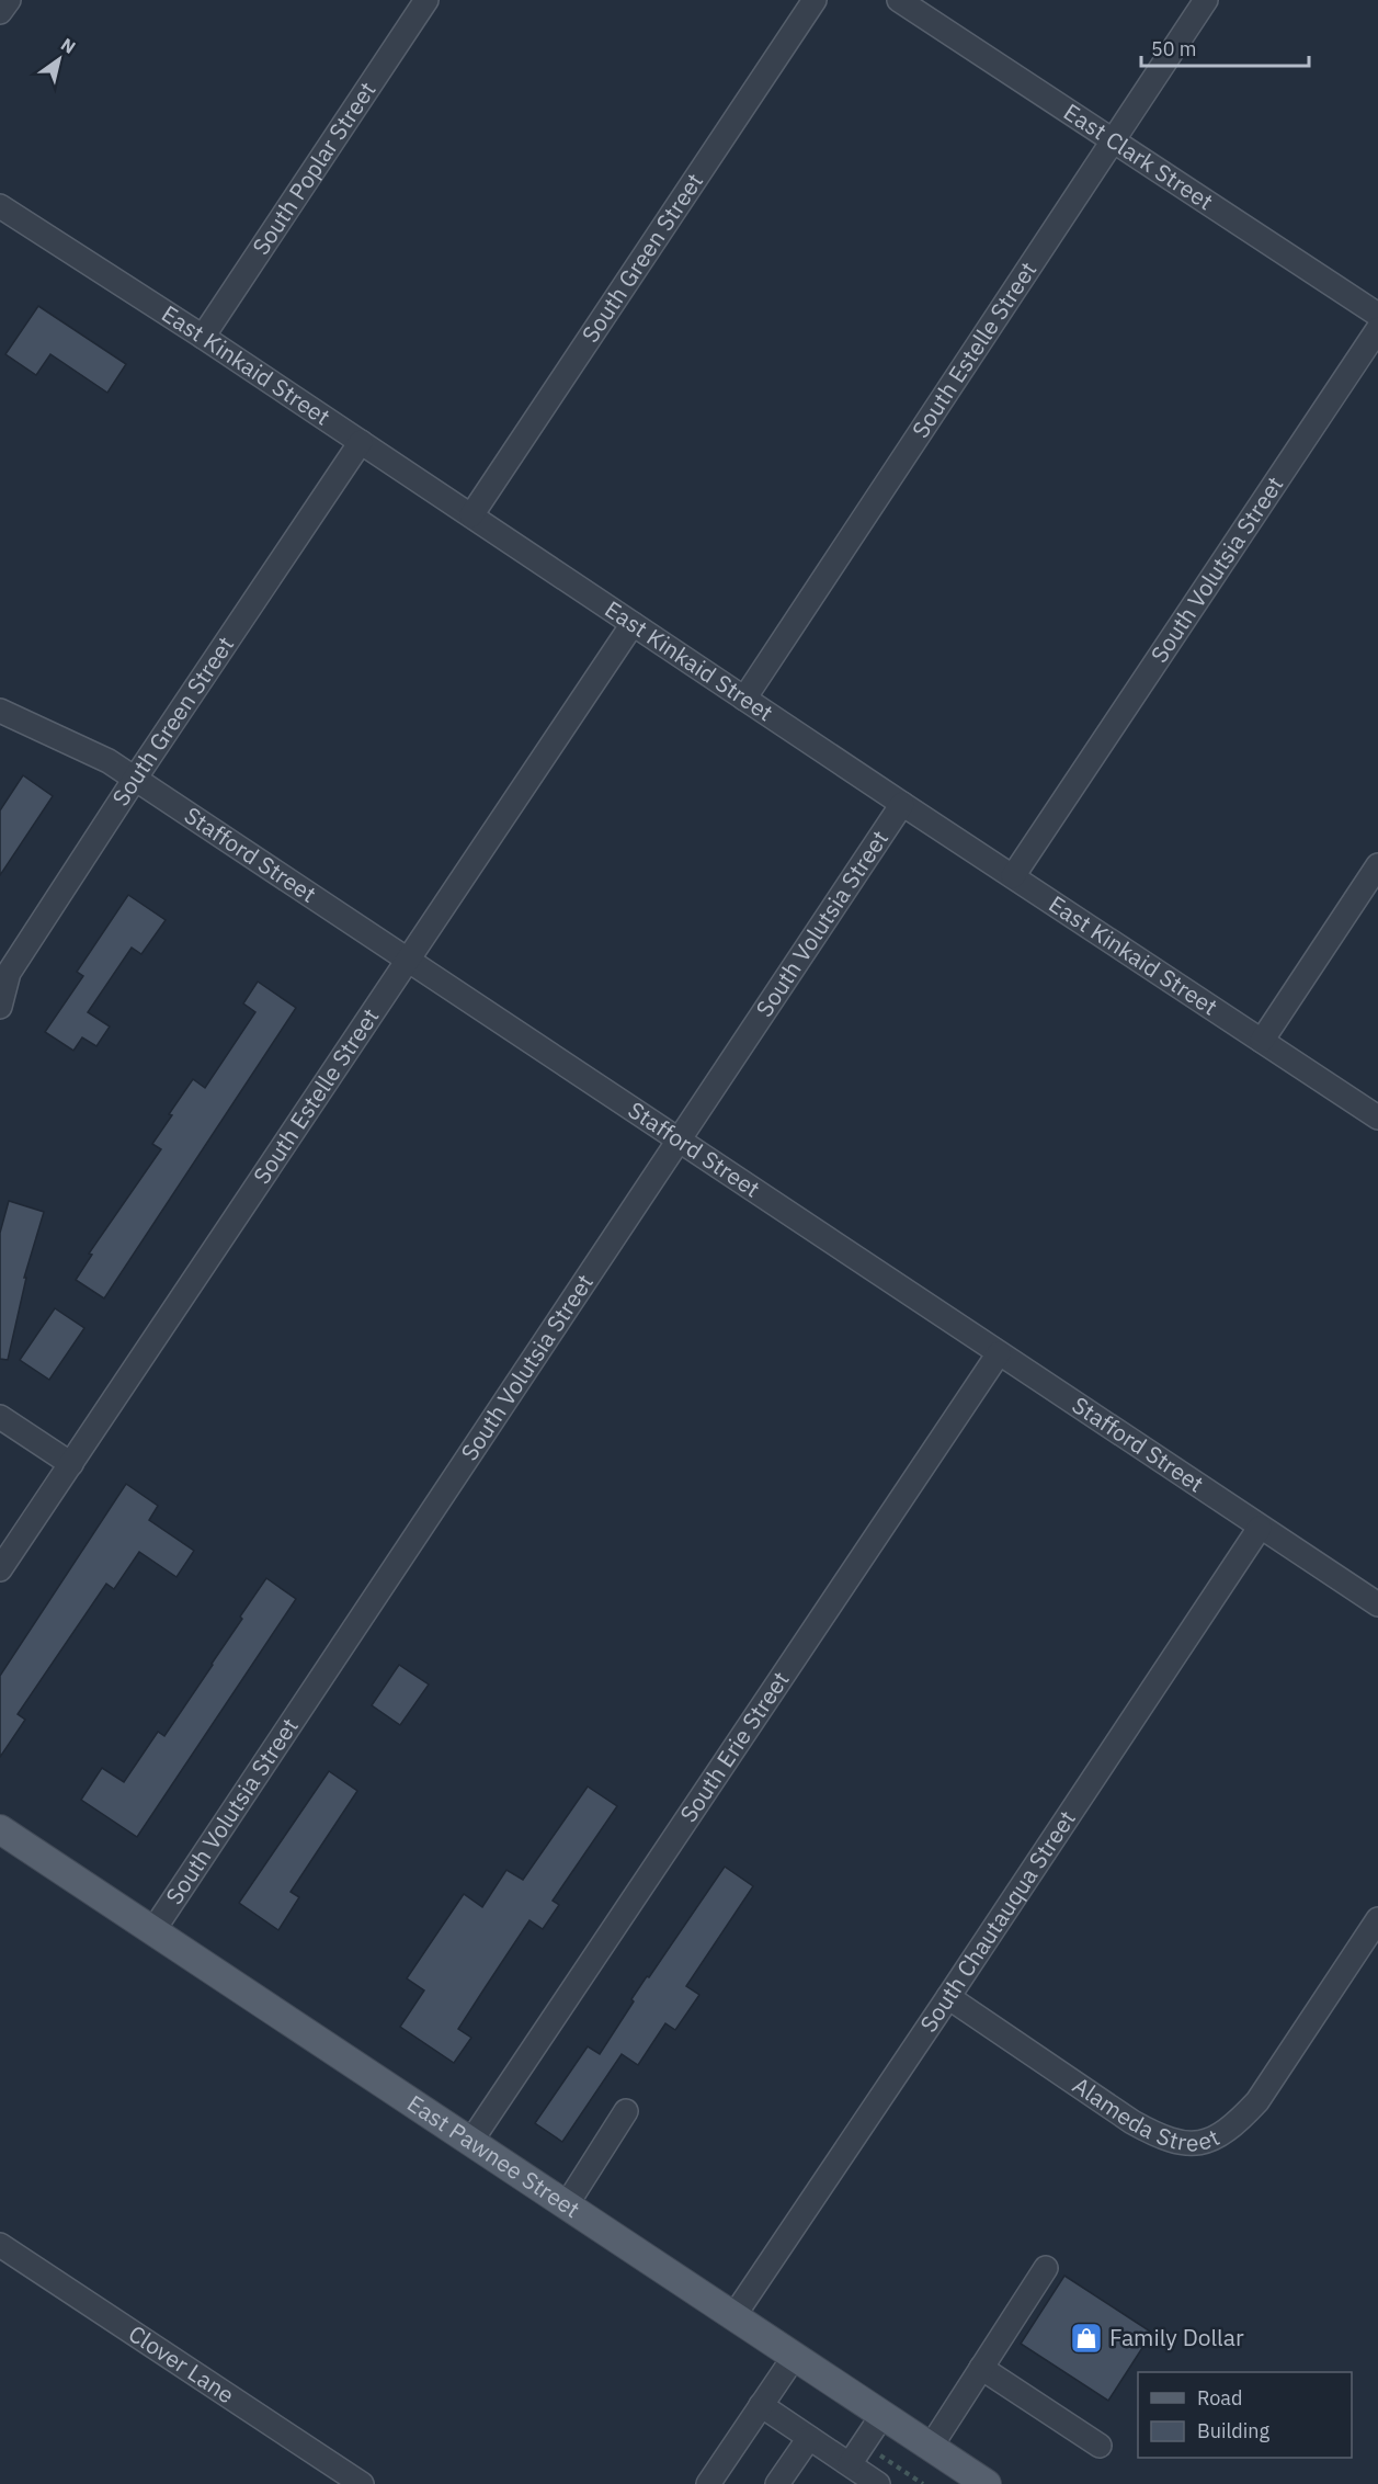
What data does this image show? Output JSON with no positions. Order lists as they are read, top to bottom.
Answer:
{
  "streets": {
    "main road": ["East Pawnee Street"],
    "street": [
      "East Clark Street",
      "South Poplar Street",
      "South Green Street",
      "South Estelle Street",
      "East Kinkaid Street",
      "South Volutsia Street",
      "Stafford Street",
      "South Erie Street",
      "South Chautauqua Street",
      "Alameda Street",
      "Clover Lane"
    ]
  },
  "crossings": [
    ["East Clark Street", "South Estelle Street"],
    ["South Poplar Street", "East Kinkaid Street"],
    ["South Green Street", "East Kinkaid Street"],
    ["South Green Street", "Stafford Street"],
    ["South Estelle Street", "East Kinkaid Street"],
    ["South Estelle Street", "Stafford Street"],
    ["East Kinkaid Street", "South Volutsia Street"],
    ["South Volutsia Street", "Stafford Street"],
    ["South Volutsia Street", "East Pawnee Street"],
    ["Stafford Street", "South Erie Street"],
    ["Stafford Street", "South Chautauqua Street"],
    ["South Erie Street", "East Pawnee Street"],
    ["South Chautauqua Street", "Alameda Street"],
    ["South Chautauqua Street", "East Pawnee Street"]
  ],
  "places": {
    "shop": ["Family Dollar"]
  },
  "legend": ["Road", "Building"],
  "scale_bar": "50 m",
  "north": "top right"
}
